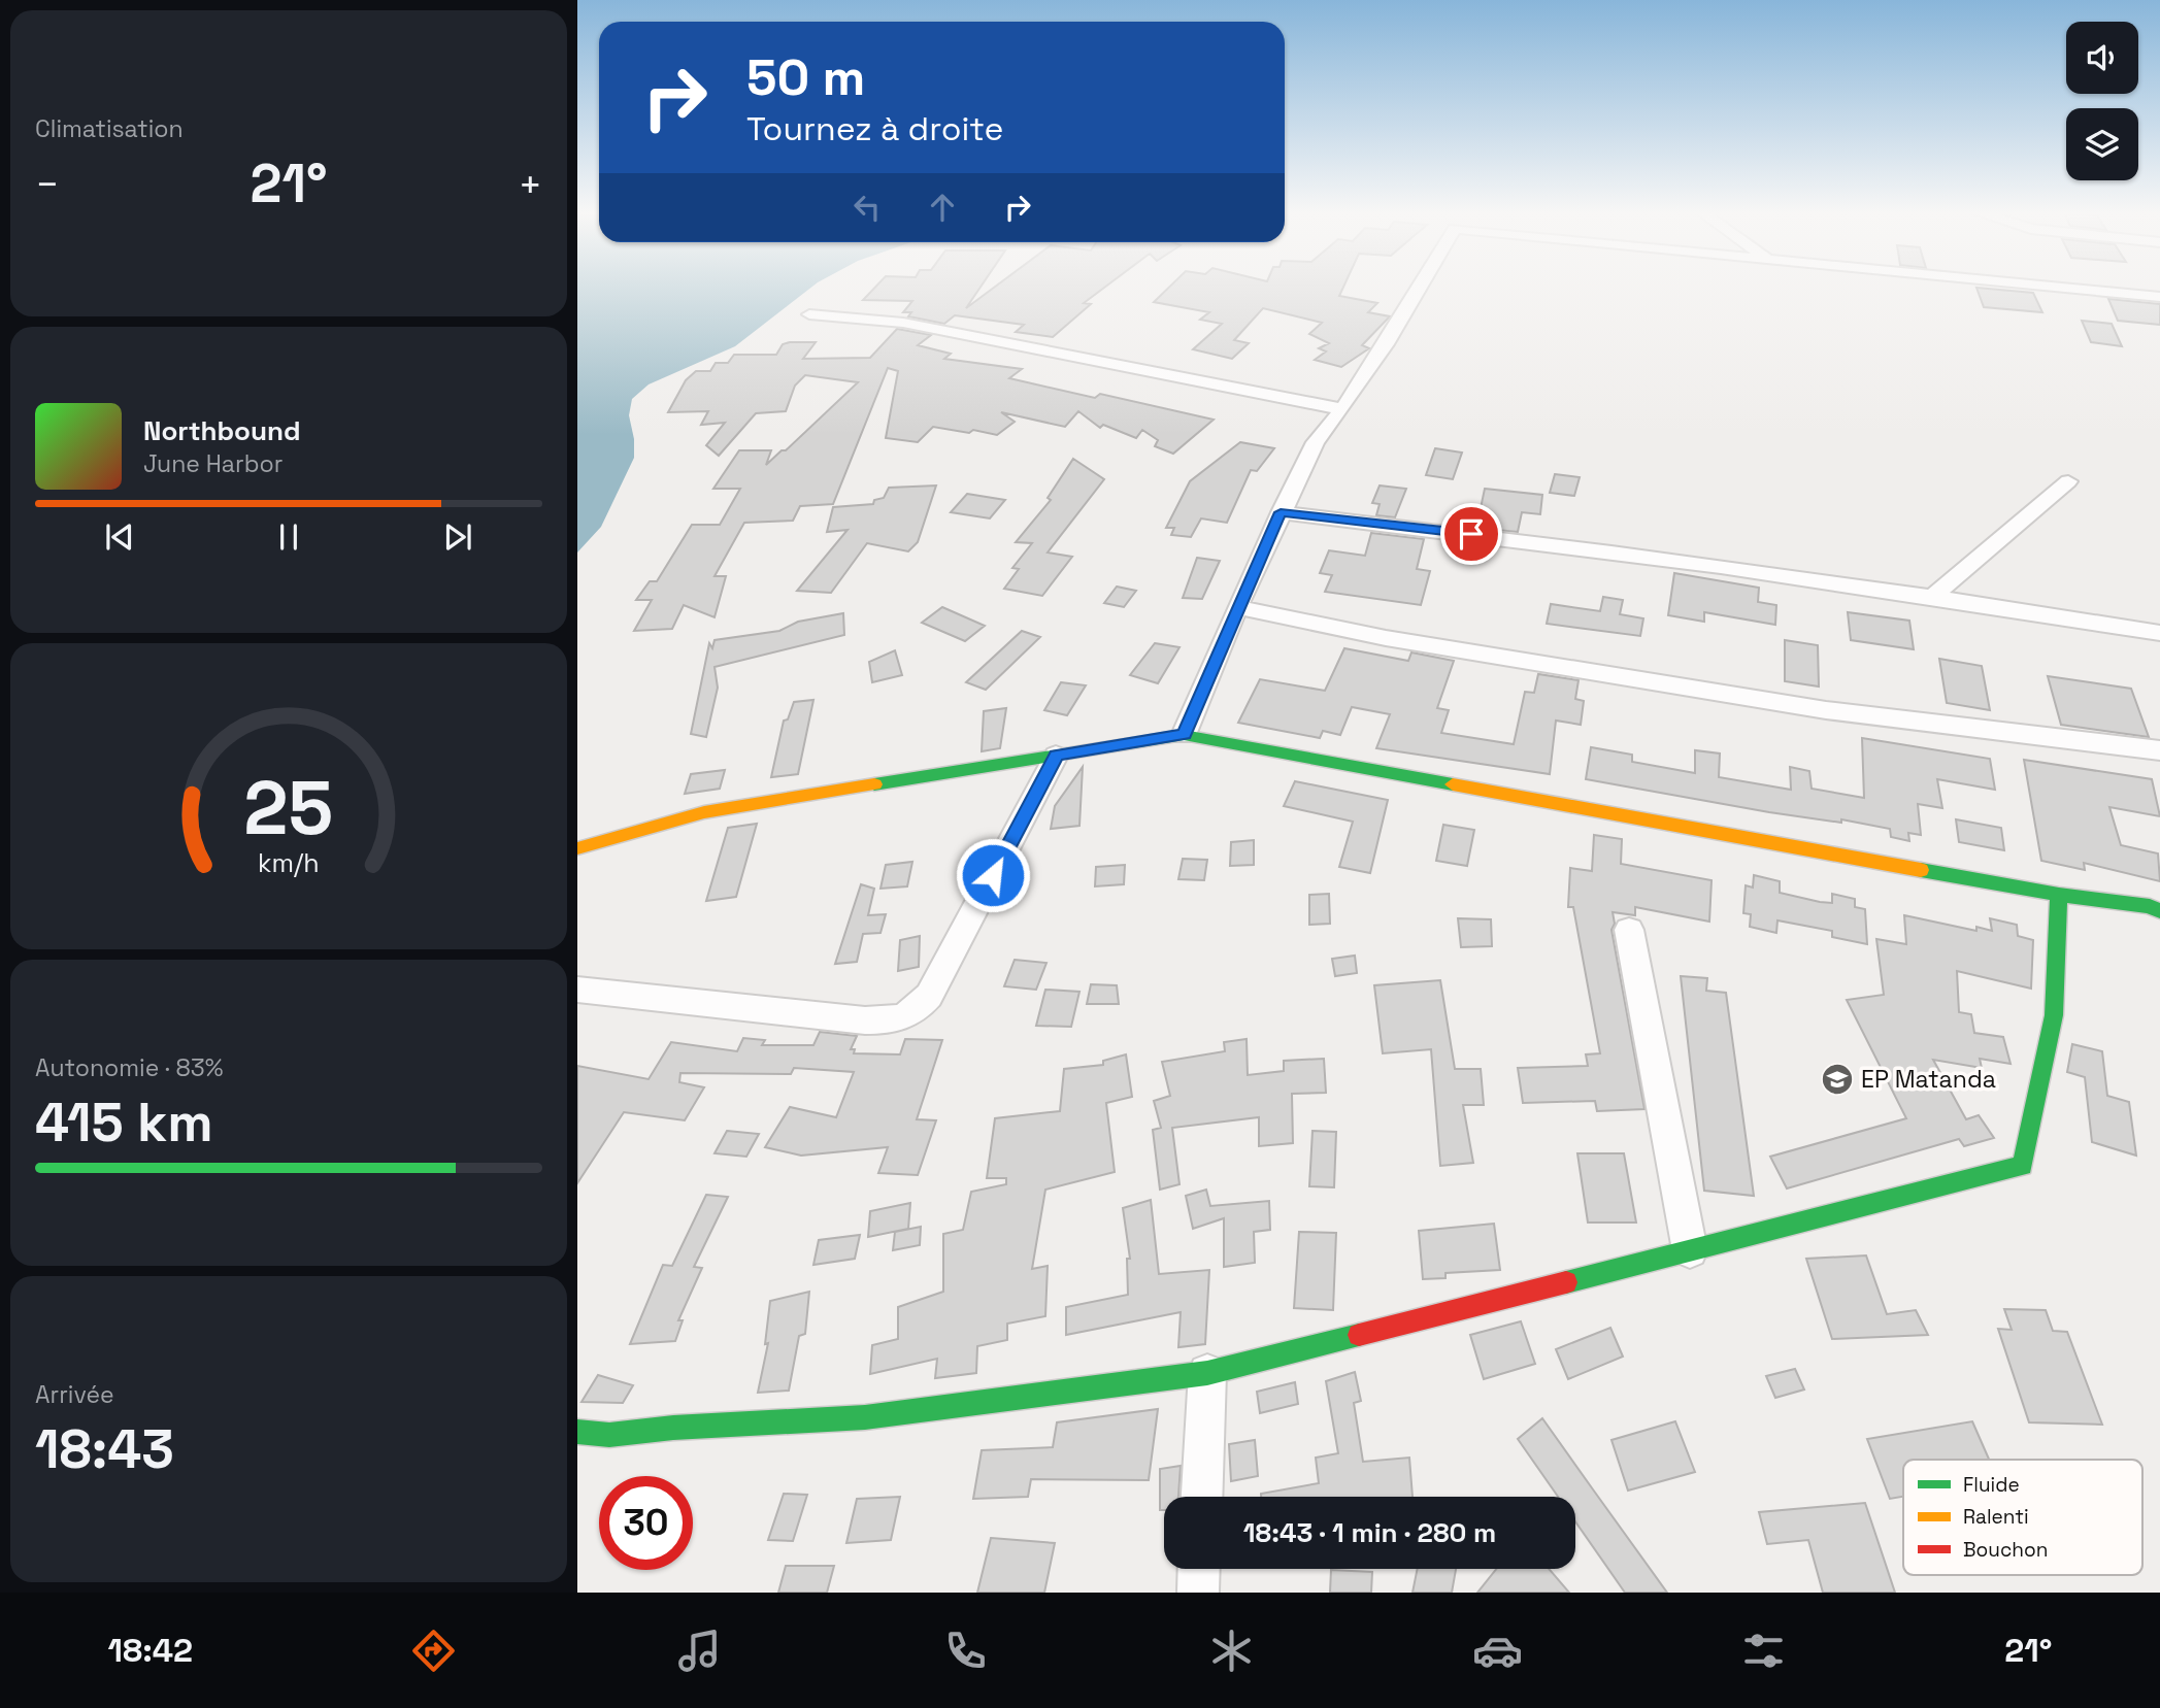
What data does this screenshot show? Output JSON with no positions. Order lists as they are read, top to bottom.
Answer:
{
  "places": {
    "school or university": ["EP Matanda"]
  },
  "legend": ["Fluide", "Ralenti", "Bouchon"],
  "page": {
    "tile": [
      "Climatisation",
      ["Autonomie · 83%", "415 km"],
      ["Arrivée", "18:43"]
    ],
    "turn": ["50 m", "Tournez à droite"],
    "heat": ["−", "21°", "+"],
    "song": ["Northbound", "June Harbor"],
    "limit": "30",
    "trip": "18:43 · 1 min · 280 m",
    "tabs": ["18:42", "21°"],
    "gauge": ["25", "km/h"]
  }
}
